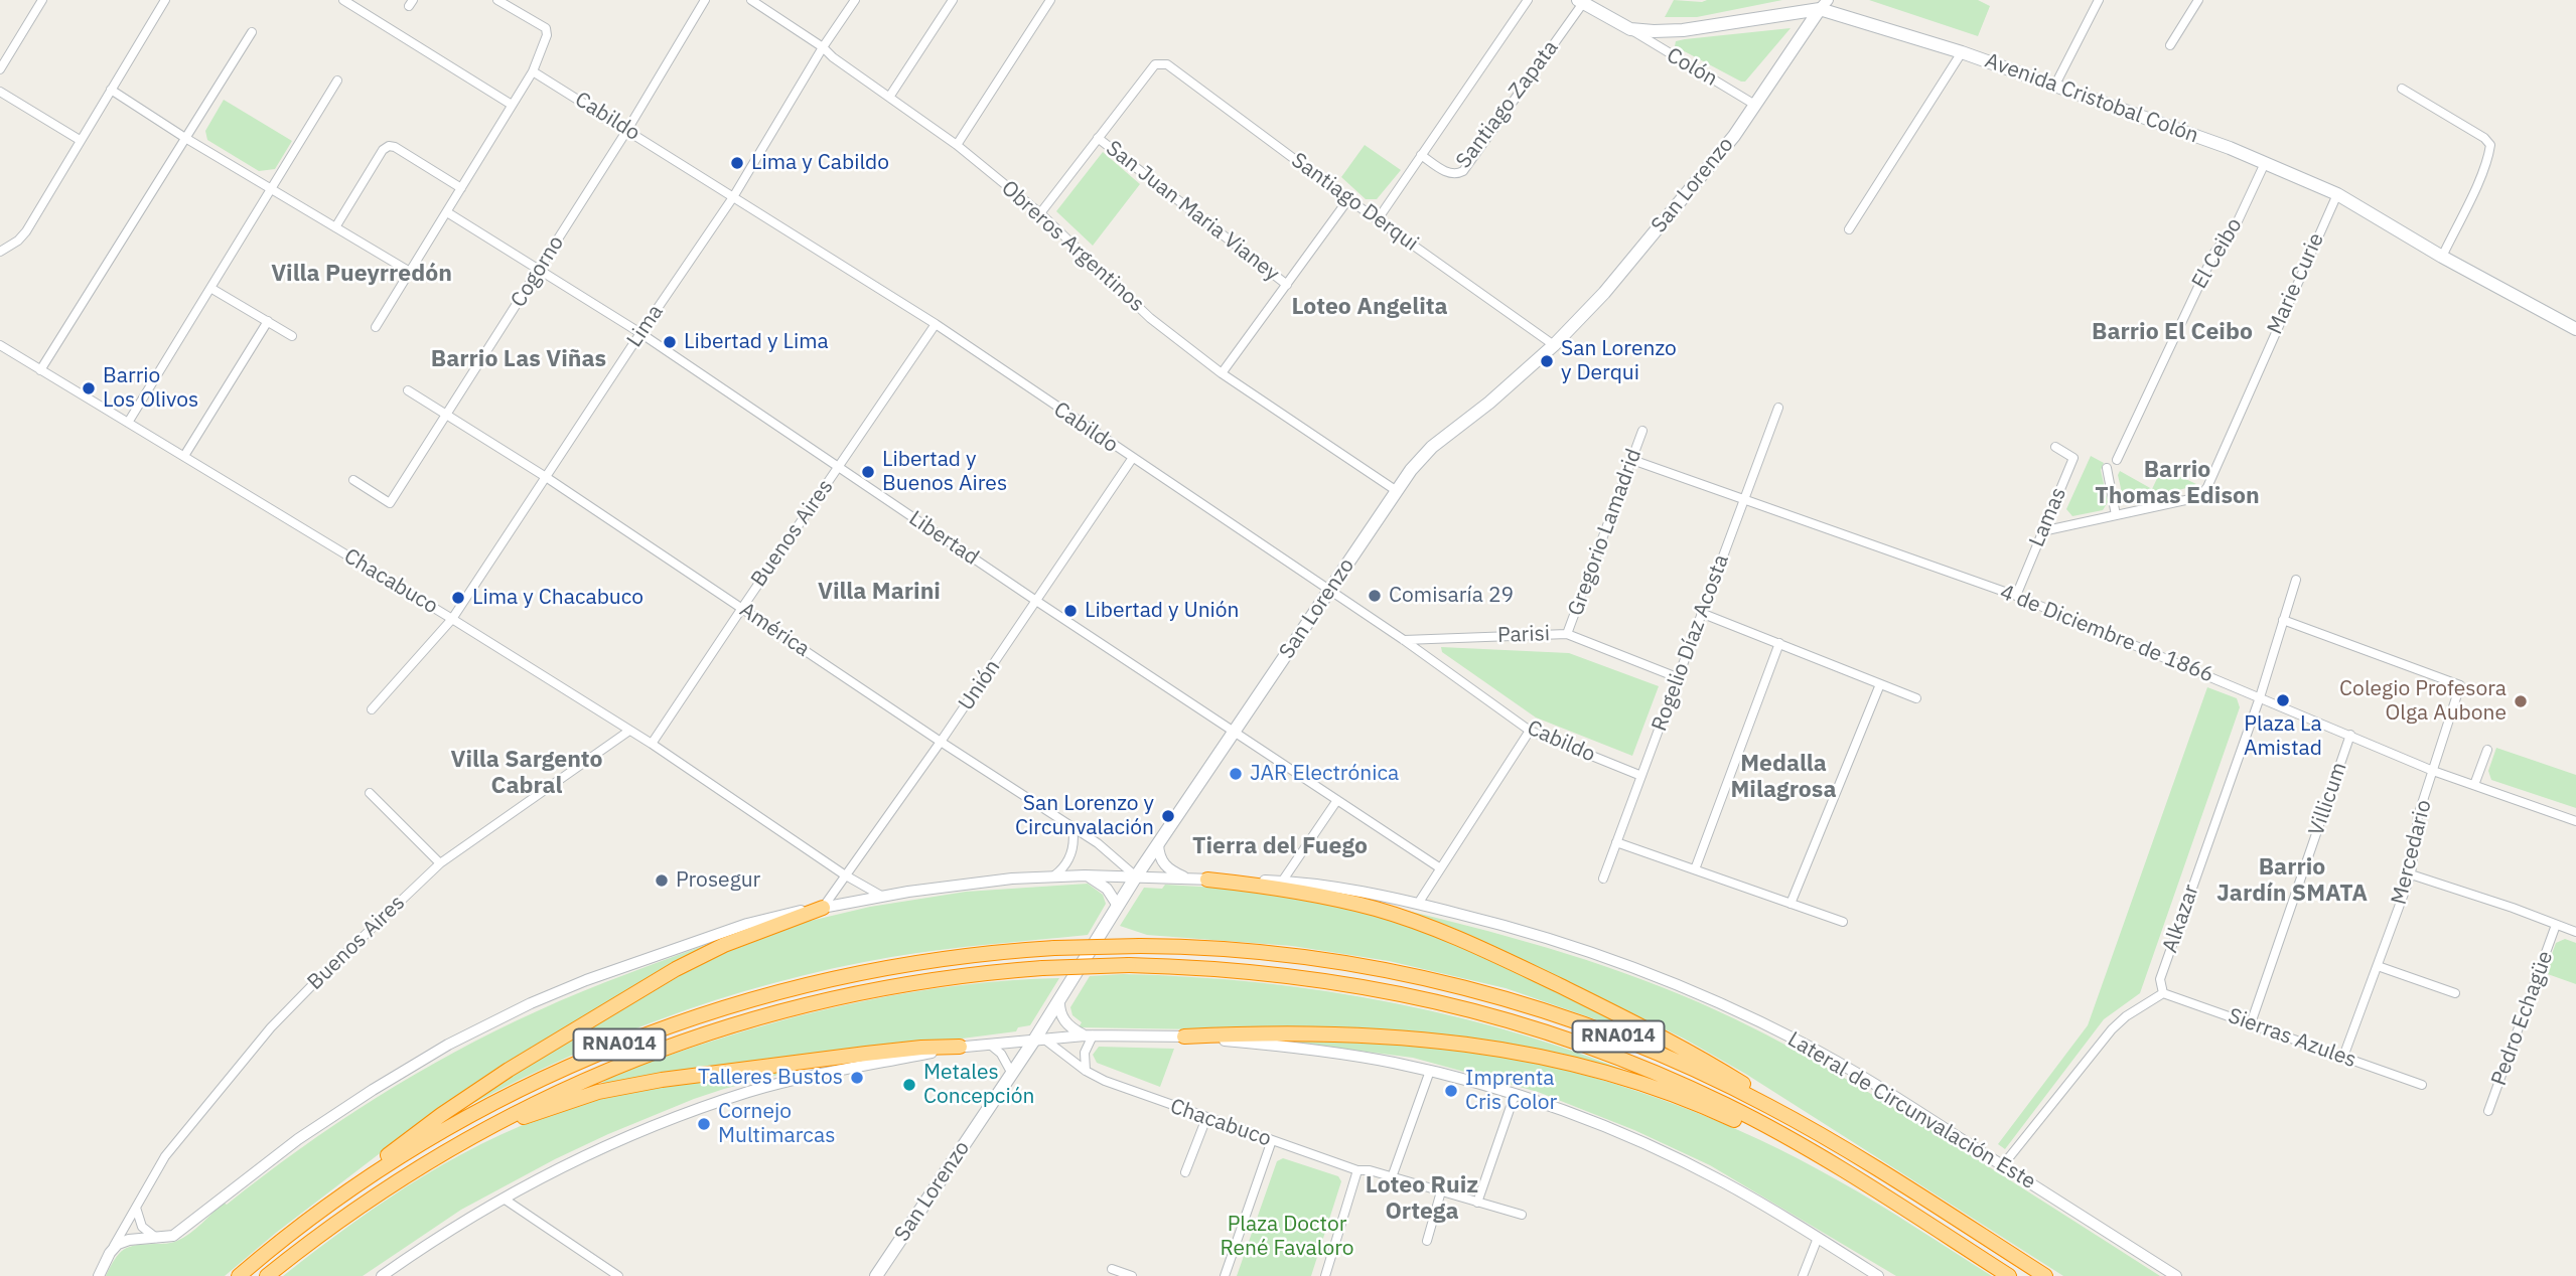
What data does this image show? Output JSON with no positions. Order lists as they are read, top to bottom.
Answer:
{
  "streets": {
    "highway": ["RNA014"],
    "main road": ["Avenida Cristobal Colón", "San Lorenzo"],
    "street": [
      "Colón",
      "Santiago Zapata",
      "Cabildo",
      "Santiago Derqui",
      "San Juan Maria Vianey",
      "Obreros Argentinos",
      "El Ceibo",
      "Cogorno",
      "Marie Curie",
      "Lima",
      "Lamas",
      "Gregorio Lamadrid",
      "Buenos Aires",
      "Libertad",
      "Chacabuco",
      "América",
      "4 de Diciembre de 1866",
      "Parisi",
      "Rogelio Díaz Acosta",
      "Unión",
      "Villicum",
      "Mercedario",
      "Alkazar",
      "Pedro Echagüe",
      "Sierras Azules",
      "Lateral de Circunvalación Este"
    ]
  },
  "crossings": [
    ["Colón", "Avenida Cristobal Colón"],
    ["Colón", "San Lorenzo"],
    ["Avenida Cristobal Colón", "Santiago Zapata"],
    ["Avenida Cristobal Colón", "San Lorenzo"],
    ["Avenida Cristobal Colón", "El Ceibo"],
    ["Avenida Cristobal Colón", "Marie Curie"],
    ["Cabildo", "San Lorenzo"],
    ["Cabildo", "Cogorno"],
    ["Cabildo", "Lima"],
    ["Cabildo", "Buenos Aires"],
    ["Cabildo", "Parisi"],
    ["Cabildo", "Rogelio Díaz Acosta"],
    ["Cabildo", "Unión"],
    ["San Lorenzo", "Santiago Derqui"],
    ["San Lorenzo", "Obreros Argentinos"],
    ["San Lorenzo", "Libertad"],
    ["San Lorenzo", "Chacabuco"],
    ["San Lorenzo", "América"],
    ["San Lorenzo", "Lateral de Circunvalación Este"],
    ["Santiago Derqui", "San Juan Maria Vianey"],
    ["Obreros Argentinos", "Lima"],
    ["Cogorno", "Libertad"],
    ["Cogorno", "América"],
    ["Marie Curie", "Lamas"],
    ["Lima", "Libertad"],
    ["Lima", "Chacabuco"],
    ["Lima", "América"],
    ["Lamas", "4 de Diciembre de 1866"],
    ["Gregorio Lamadrid", "4 de Diciembre de 1866"],
    ["Gregorio Lamadrid", "Parisi"],
    ["Buenos Aires", "Libertad"],
    ["Buenos Aires", "Chacabuco"],
    ["Buenos Aires", "América"],
    ["Buenos Aires", "Lateral de Circunvalación Este"],
    ["Libertad", "Unión"],
    ["Chacabuco", "Unión"],
    ["Chacabuco", "Lateral de Circunvalación Este"],
    ["América", "Unión"],
    ["América", "Lateral de Circunvalación Este"],
    ["4 de Diciembre de 1866", "Rogelio Díaz Acosta"],
    ["4 de Diciembre de 1866", "Villicum"],
    ["4 de Diciembre de 1866", "Mercedario"],
    ["4 de Diciembre de 1866", "Alkazar"],
    ["Parisi", "Rogelio Díaz Acosta"],
    ["Unión", "Lateral de Circunvalación Este"],
    ["Villicum", "Sierras Azules"],
    ["Mercedario", "Alkazar"],
    ["Mercedario", "Sierras Azules"],
    ["Alkazar", "Sierras Azules"]
  ],
  "districts": [
    "Villa Pueyrredón",
    "Loteo Angelita",
    "Barrio El Ceibo",
    "Barrio Las Viñas",
    "Barrio Thomas Edison",
    "Villa Marini",
    "Villa Sargento Cabral",
    "Medalla Milagrosa",
    "Tierra del Fuego",
    "Barrio Jardín SMATA",
    "Loteo Ruiz Ortega"
  ],
  "parks": ["Plaza Doctor René Favaloro"],
  "places": [
    "Lima y Cabildo",
    "Libertad y Lima",
    "San Lorenzo y Derqui",
    "Barrio Los Olivos",
    "Libertad y Buenos Aires",
    "Comisaría 29",
    "Lima y Chacabuco",
    "Libertad y Unión",
    "Plaza La Amistad",
    "Colegio Profesora Olga Aubone",
    "JAR Electrónica",
    "San Lorenzo y Circunvalación",
    "Prosegur",
    "Talleres Bustos",
    "Metales Concepción",
    "Imprenta Cris Color",
    "Cornejo Multimarcas"
  ]
}
